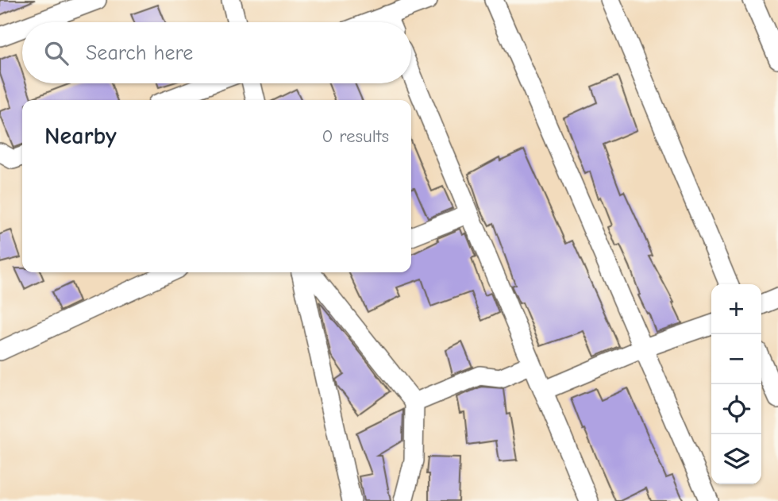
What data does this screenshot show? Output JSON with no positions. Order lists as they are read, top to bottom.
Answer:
{
  "page": {
    "search": "Search here",
    "heading": ["Nearby", "0 results"],
    "map_buttons": ["+", "−"]
  }
}
